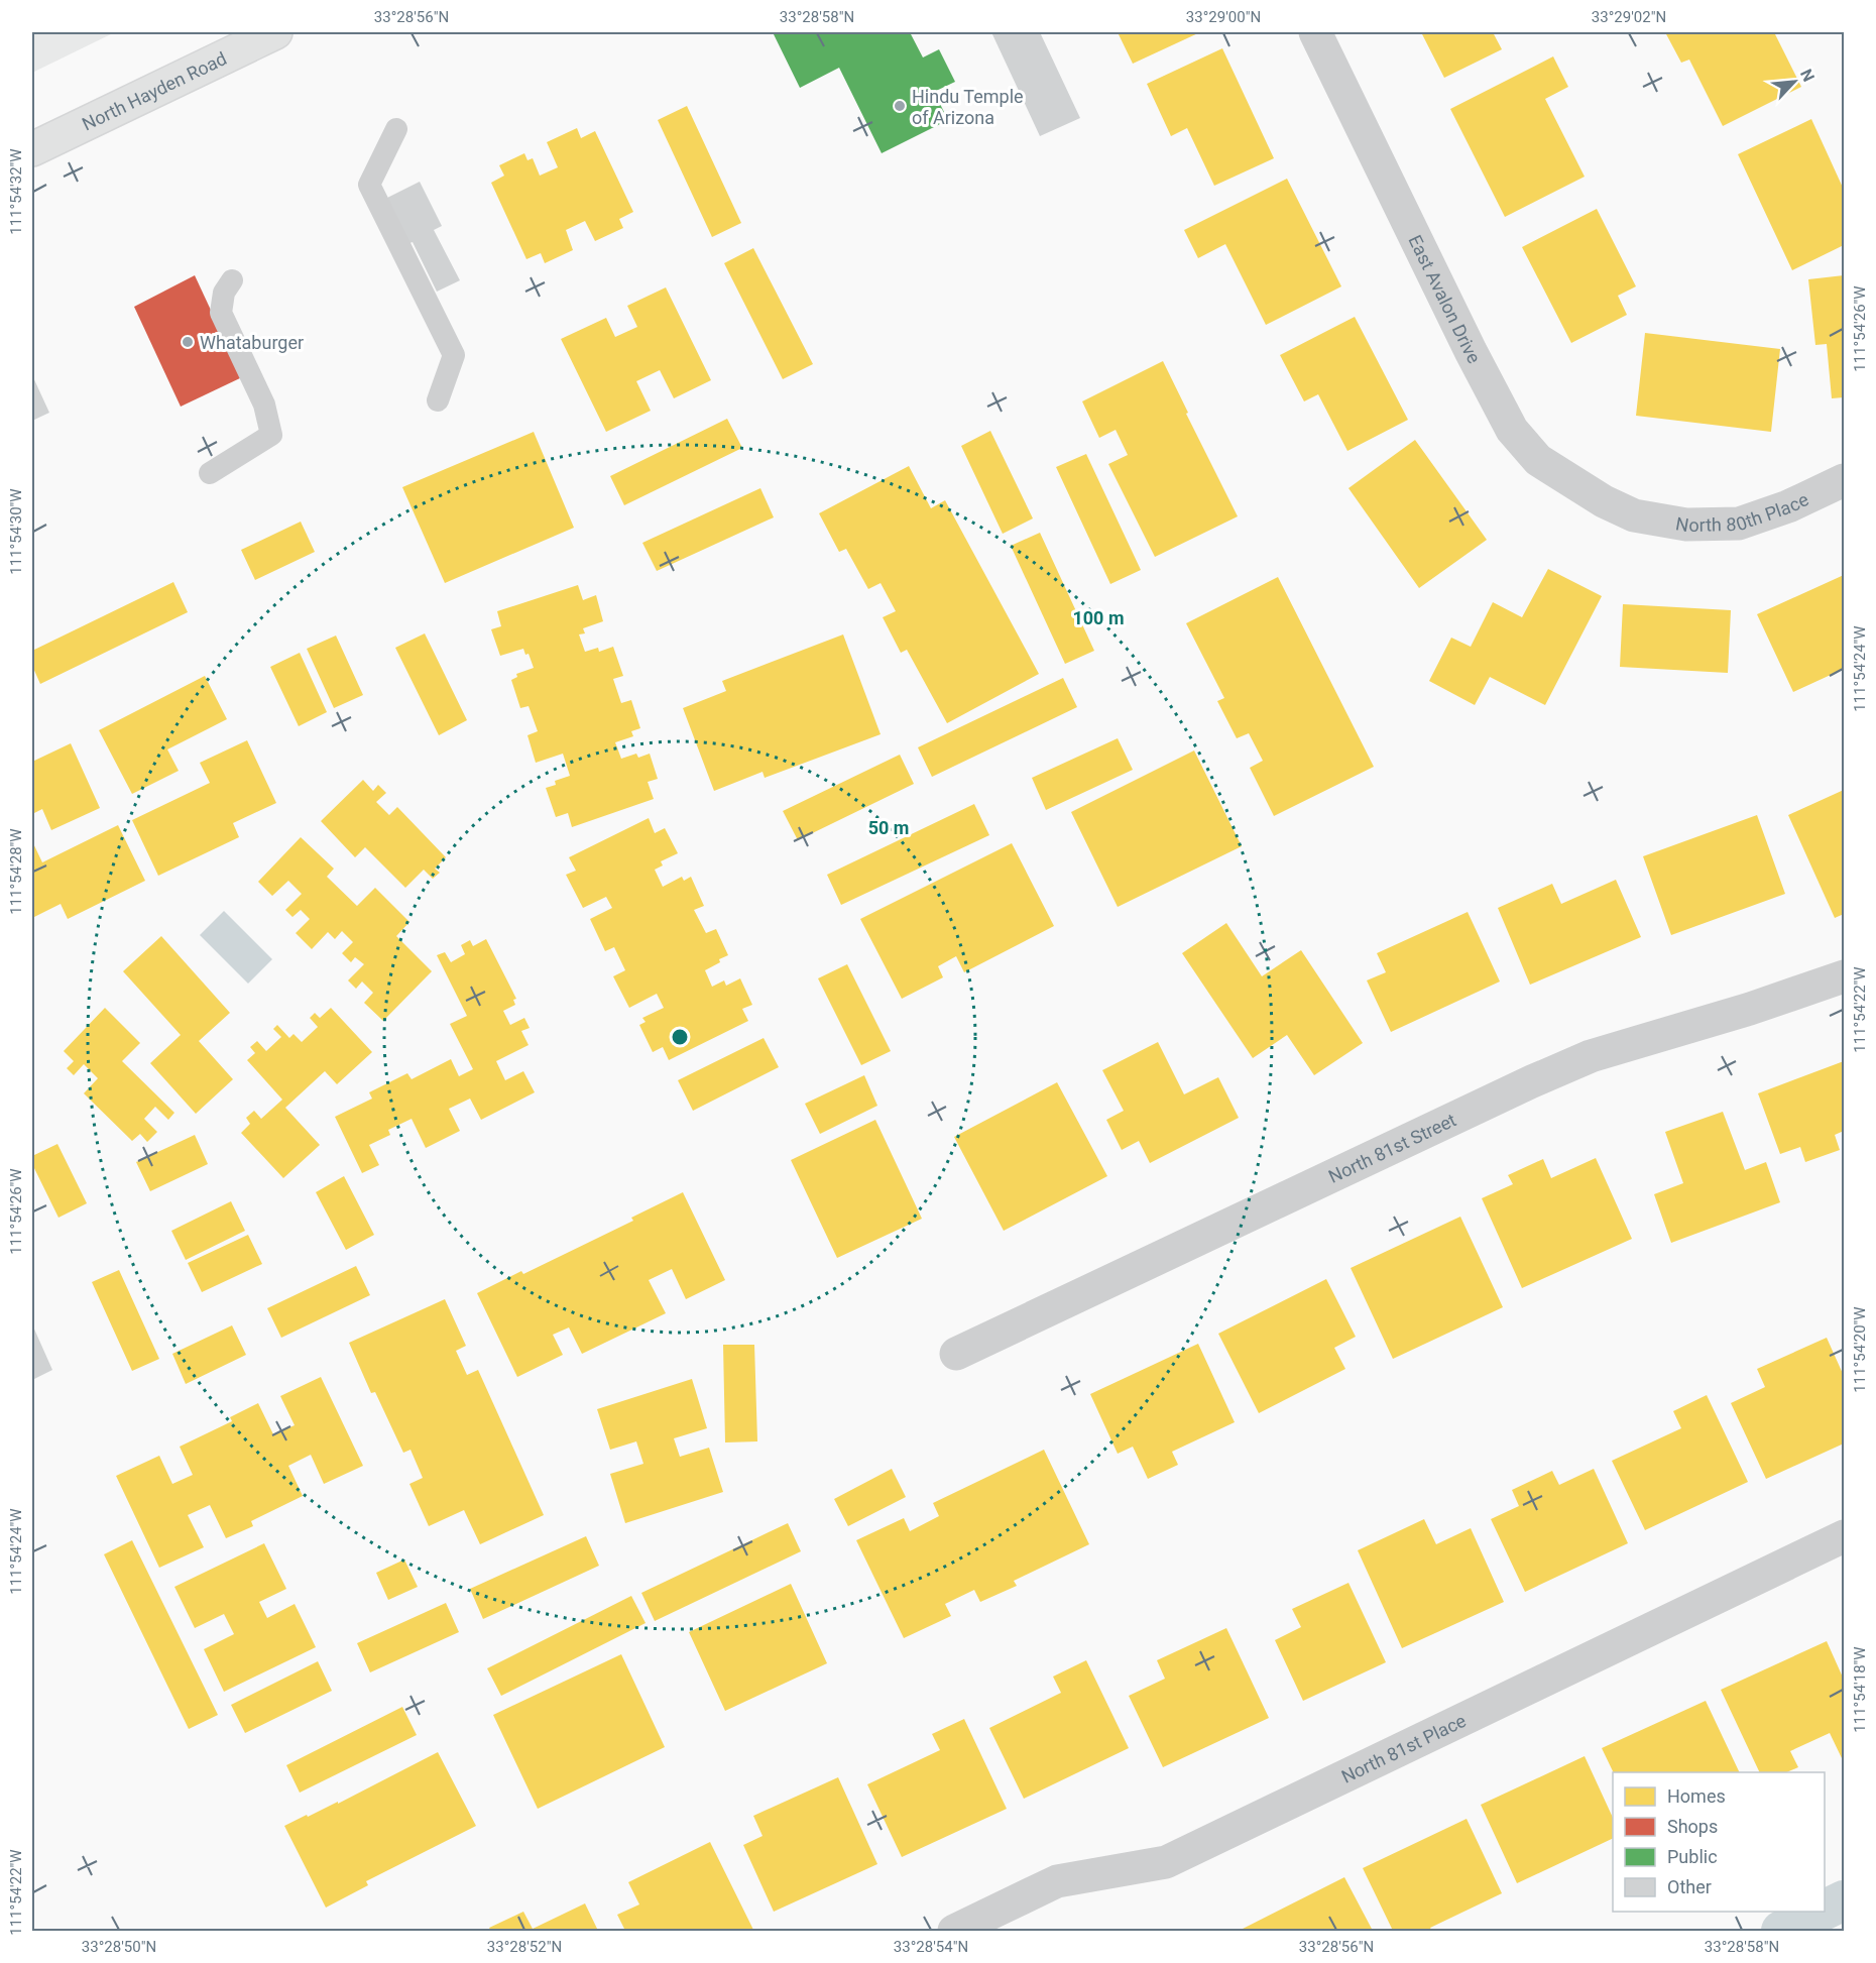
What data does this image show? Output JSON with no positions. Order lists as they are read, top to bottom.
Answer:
{
  "streets": {
    "main road": ["North Hayden Road"],
    "street": [
      "East Avalon Drive",
      "North 80th Place",
      "North 81st Street",
      "North 81st Place"
    ]
  },
  "crossings": [
    ["East Avalon Drive", "North 80th Place"]
  ],
  "places": ["Hindu Temple of Arizona", "Whataburger"],
  "legend": [
    "Homes",
    "Shops",
    "Public",
    "Other"
  ],
  "north": "top right",
  "coordinates": [
    "33°28'56\"N",
    "33°28'58\"N",
    "33°29'00\"N",
    "33°29'02\"N",
    "111°54'32\"W",
    "111°54'26\"W",
    "111°54'30\"W",
    "111°54'24\"W",
    "111°54'28\"W",
    "111°54'22\"W",
    "111°54'20\"W",
    "111°54'18\"W",
    "33°28'50\"N",
    "33°28'52\"N",
    "33°28'54\"N"
  ],
  "rings": ["100 m", "50 m"]
}
